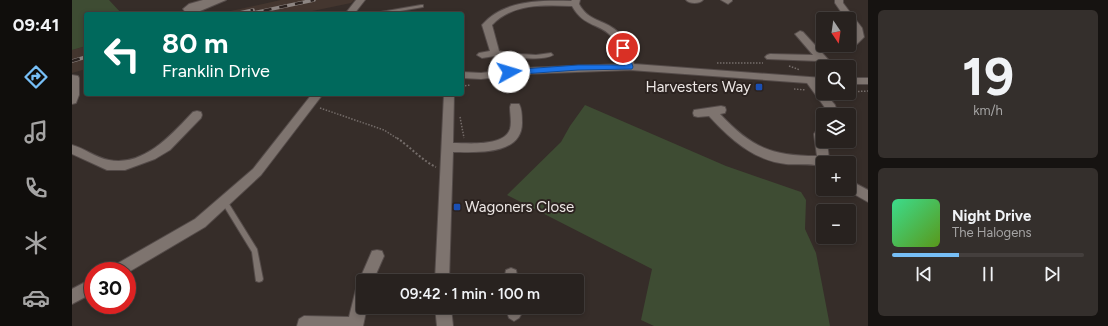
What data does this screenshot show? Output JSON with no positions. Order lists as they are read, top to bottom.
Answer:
{
  "places": {
    "transit": ["Harvesters Way", "Wagoners Close"]
  },
  "north": "bottom",
  "page": {
    "tabs": "09:41",
    "tile": ["19", "km/h"],
    "map_buttons": ["+", "−"],
    "turn": ["80 m", "Franklin Drive"],
    "song": ["Night Drive", "The Halogens"],
    "limit": "30",
    "trip": "09:42 · 1 min · 100 m"
  }
}
